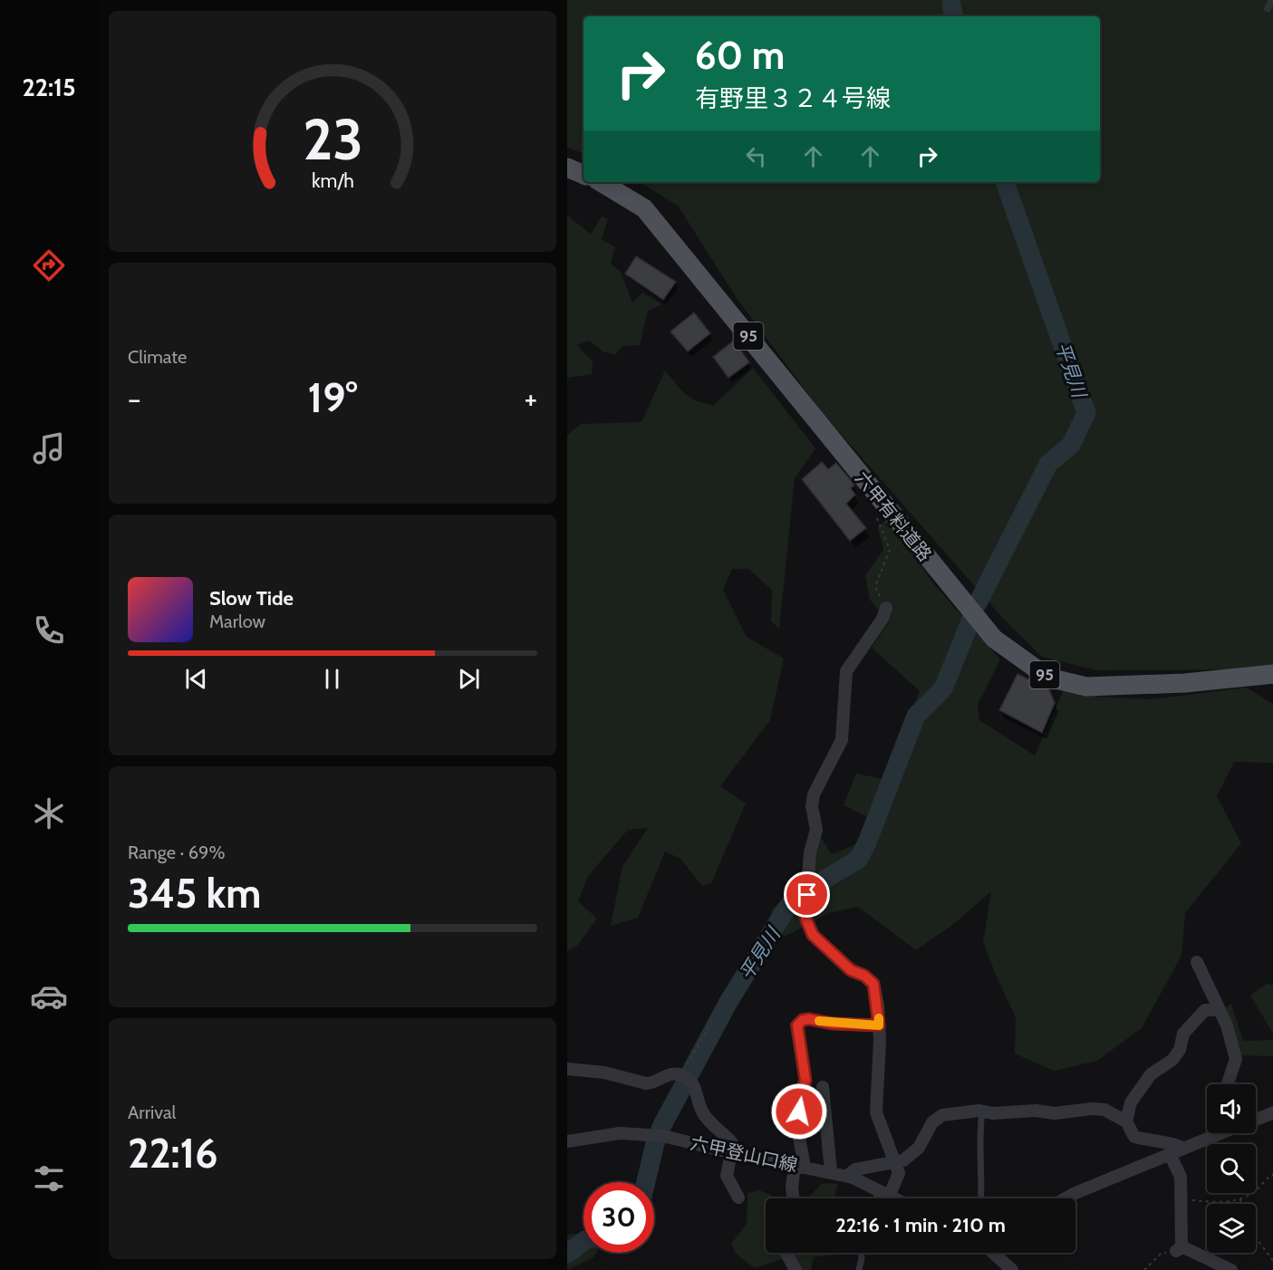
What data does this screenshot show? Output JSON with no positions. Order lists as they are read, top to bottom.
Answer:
{
  "streets": {
    "main road": ["95", "六甲有料道路"],
    "street": ["六甲登山口線"]
  },
  "water": ["平見川"],
  "page": {
    "tabs": "22:15",
    "turn": ["60 m", "有野里３２４号線"],
    "tile": [
      "Climate",
      ["Range · 69%", "345 km"],
      ["Arrival", "22:16"]
    ],
    "heat": ["−", "19°", "+"],
    "song": ["Slow Tide", "Marlow"],
    "limit": "30",
    "trip": "22:16 · 1 min · 210 m",
    "gauge": ["23", "km/h"]
  }
}
